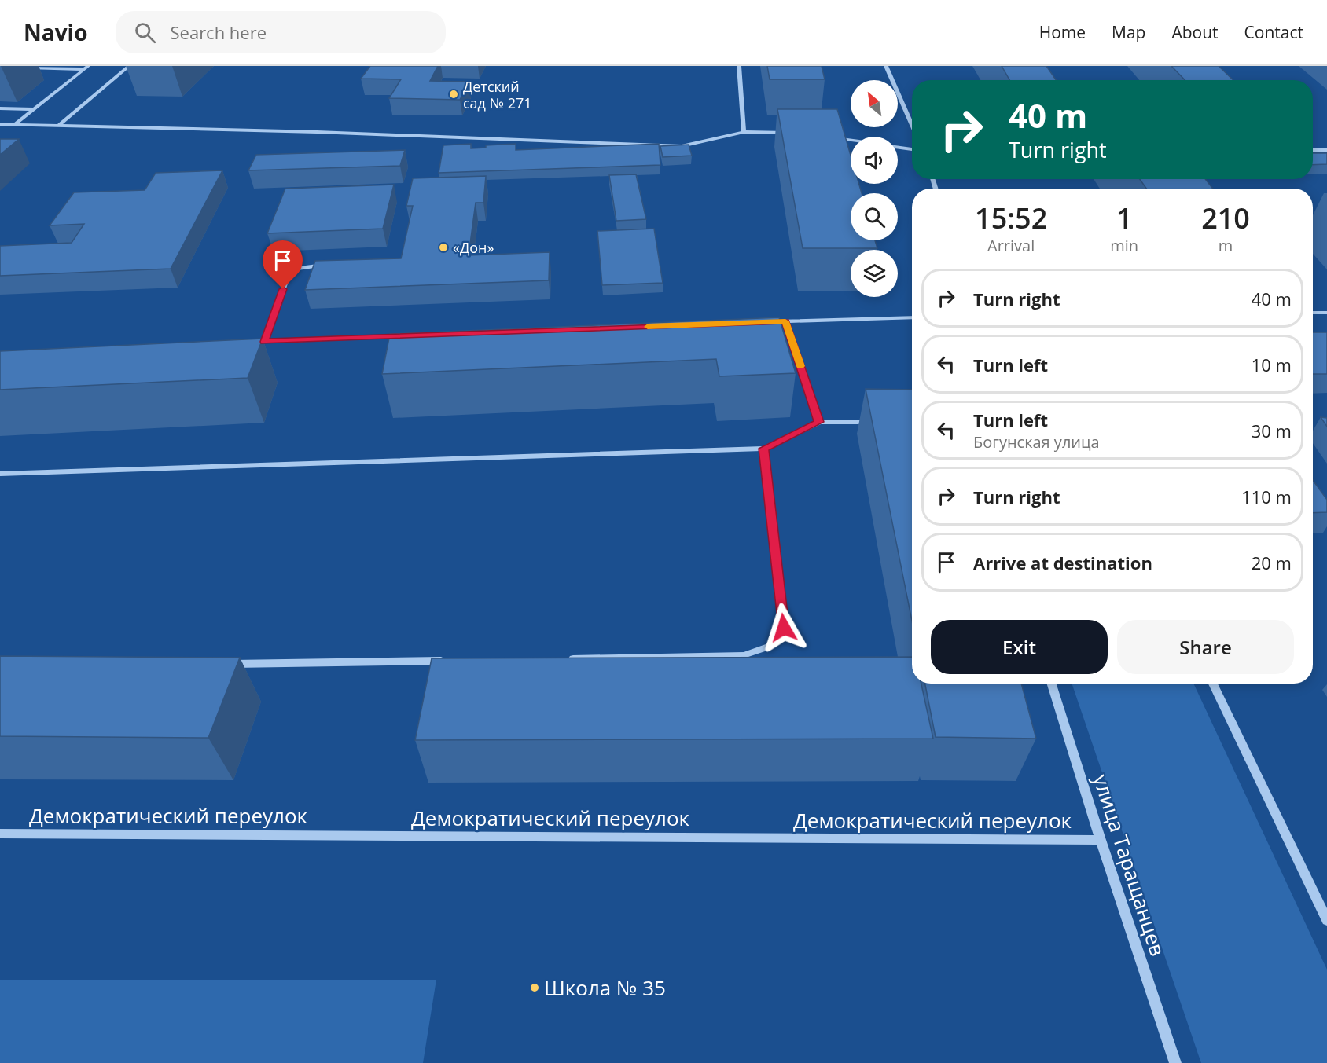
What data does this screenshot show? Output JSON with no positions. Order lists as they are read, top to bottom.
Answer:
{
  "streets": {
    "street": ["Демократический переулок", "улица Таращанцев"]
  },
  "crossings": [
    ["Демократический переулок", "улица Таращанцев"]
  ],
  "places": ["Детский сад № 271", "«Дон»", "Школа № 35"],
  "north": "top left",
  "page": {
    "header": "Navio",
    "search": "Search here",
    "nav": [
      "Home",
      "Map",
      "About",
      "Contact"
    ],
    "turn": ["40 m", "Turn right"],
    "eta": [
      "15:52",
      "Arrival",
      "1",
      "min",
      "210",
      "m"
    ],
    "list": [
      {
        "name": "Turn right",
        "value": "40 m"
      },
      {
        "name": "Turn left",
        "value": "10 m"
      },
      {
        "name": "Turn left",
        "note": "Богунская улица",
        "value": "30 m"
      },
      {
        "name": "Turn right",
        "value": "110 m"
      },
      {
        "name": "Arrive at destination",
        "value": "20 m"
      }
    ],
    "buttons": ["Exit", "Share"]
  }
}
